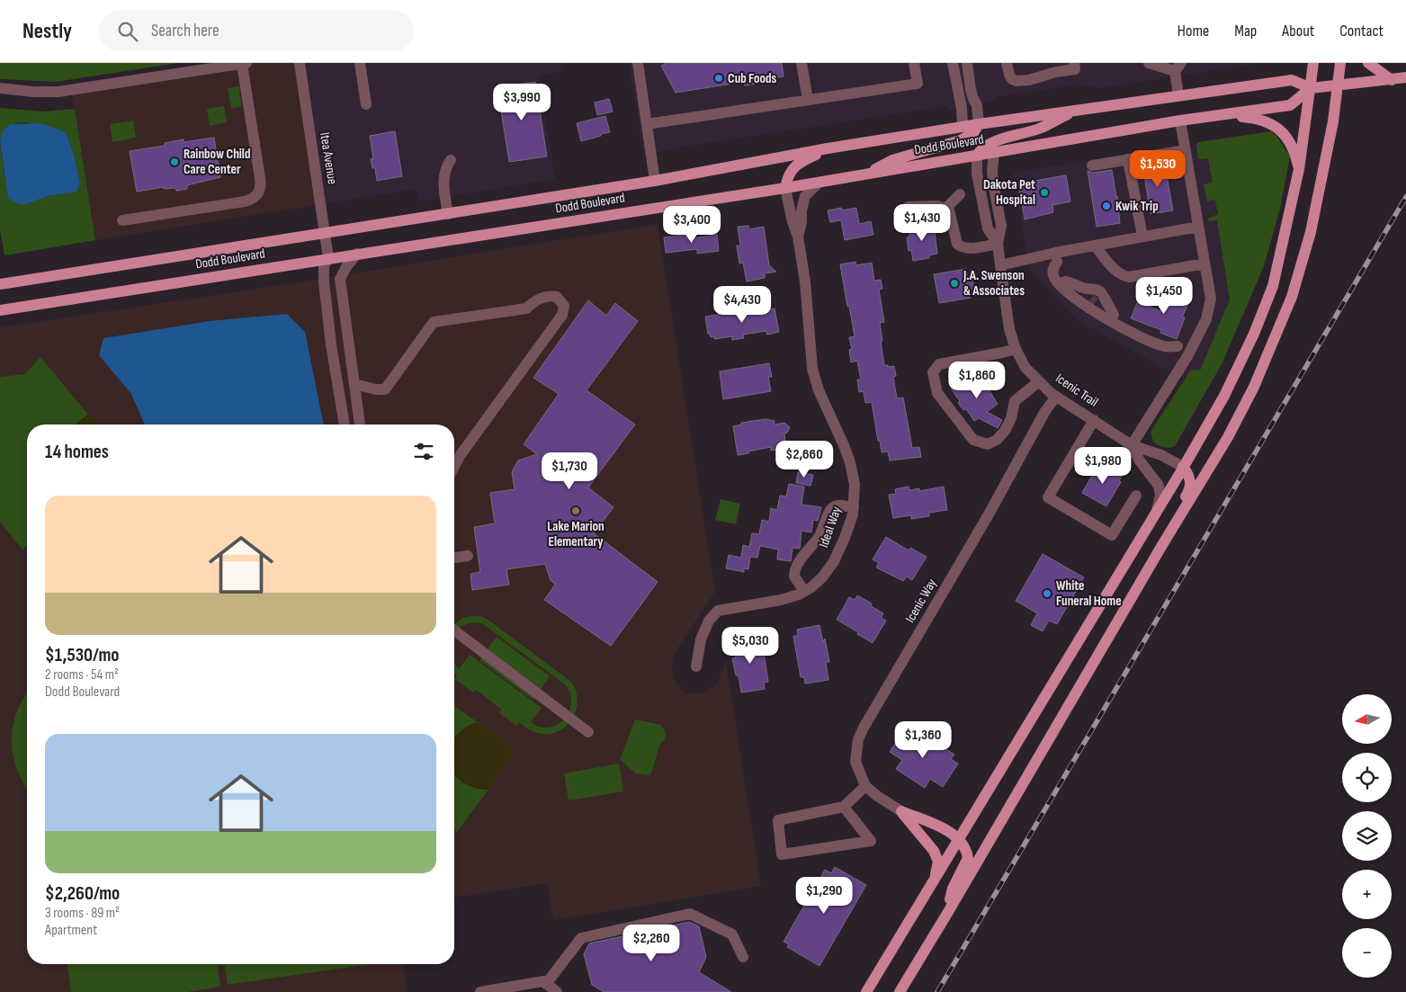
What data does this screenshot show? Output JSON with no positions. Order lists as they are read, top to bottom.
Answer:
{
  "streets": {
    "main road": ["Dodd Boulevard"],
    "street": [
      "Itea Avenue",
      "Icenic Trail",
      "Ideal Way",
      "Icenic Way"
    ]
  },
  "crossings": [
    ["Dodd Boulevard", "Itea Avenue"],
    ["Dodd Boulevard", "Icenic Trail"],
    ["Dodd Boulevard", "Ideal Way"],
    ["Icenic Trail", "Icenic Way"]
  ],
  "places": [
    "Cub Foods",
    "Rainbow Child Care Center",
    "Dakota Pet Hospital",
    "Kwik Trip",
    "J.A. Swenson & Associates",
    "Lake Marion Elementary",
    "White Funeral Home"
  ],
  "north": "left",
  "page": {
    "header": "Nestly",
    "search": "Search here",
    "nav": [
      "Home",
      "Map",
      "About",
      "Contact"
    ],
    "price": [
      "$3,990",
      "$1,530",
      "$1,430",
      "$3,400",
      "$1,450",
      "$4,430",
      "$1,860",
      "$2,660",
      "$1,980",
      "$1,730",
      "$5,030",
      "$1,360",
      "$1,290",
      "$2,260"
    ],
    "heading": "14 homes",
    "list": [
      {
        "name": "$1,530/mo",
        "note": "2 rooms · 54 m² · Dodd Boulevard"
      },
      {
        "name": "$2,260/mo",
        "note": "3 rooms · 89 m² · Apartment"
      }
    ],
    "map_buttons": ["+", "−"]
  }
}
